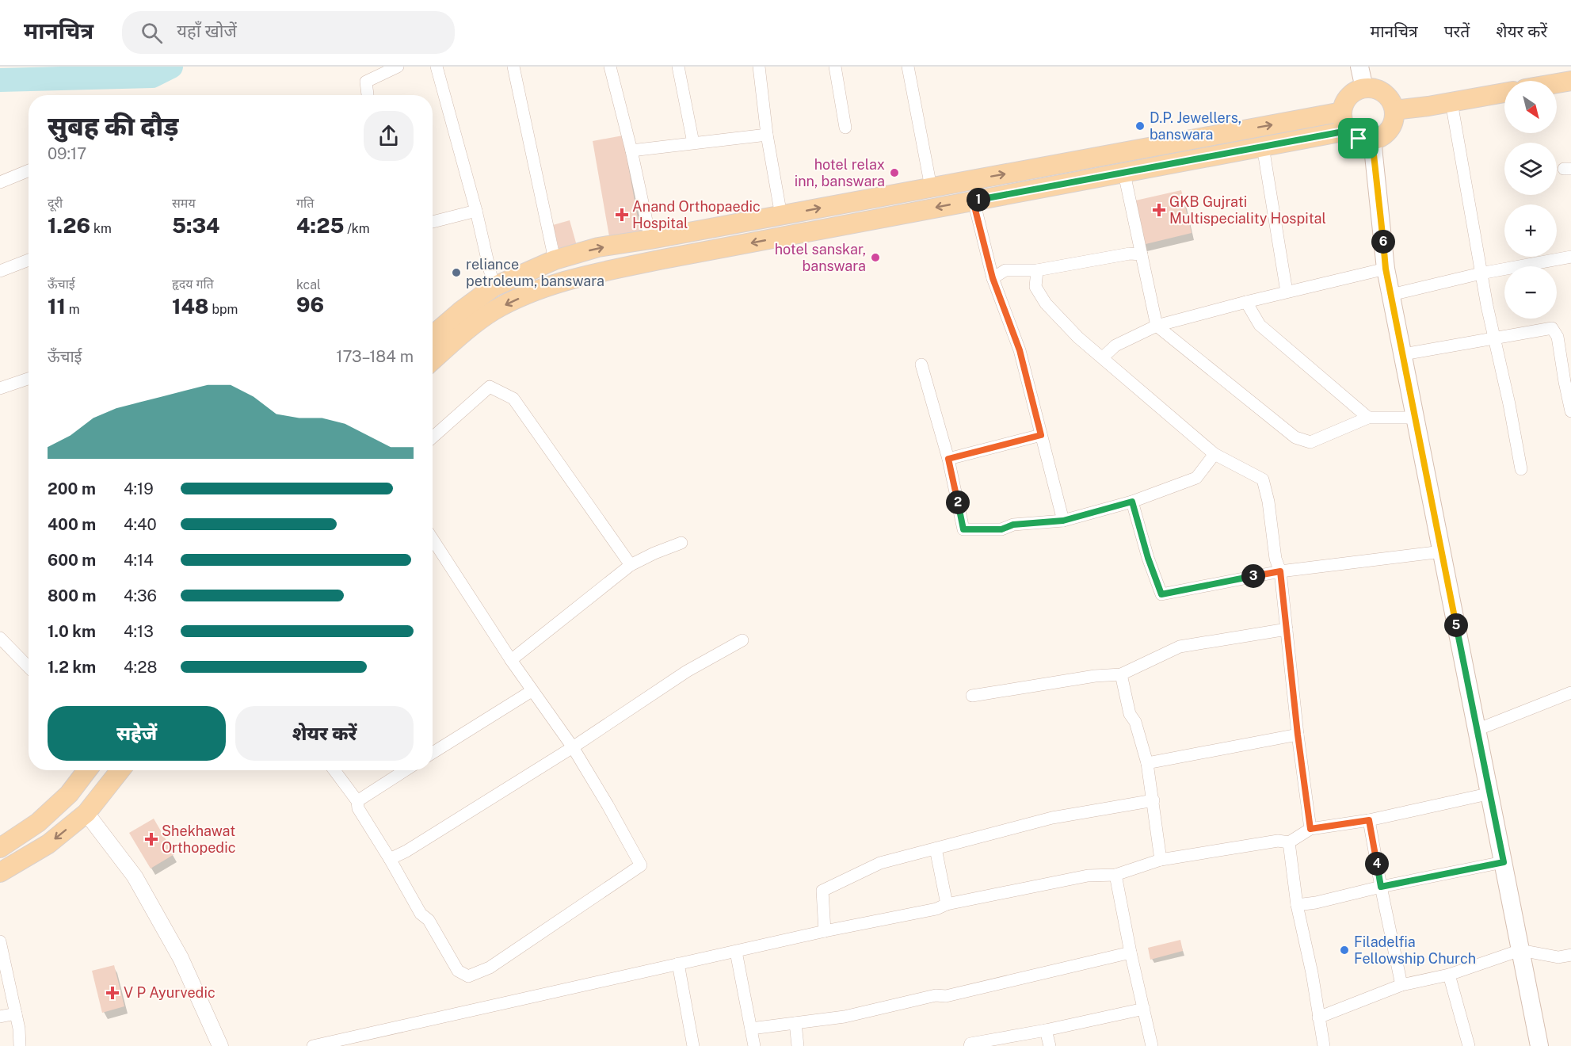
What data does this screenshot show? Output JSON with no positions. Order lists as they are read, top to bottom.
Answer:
{
  "places": {
    "other": [
      "D.P. Jewellers, banswara",
      "hotel relax inn, banswara",
      "hotel sanskar, banswara",
      "reliance petroleum, banswara",
      "Filadelfia Fellowship Church"
    ],
    "health": [
      "GKB Gujrati Multispeciality Hospital",
      "Anand Orthopaedic Hospital",
      "Shekhawat Orthopedic",
      "V P Ayurvedic"
    ]
  },
  "north": "bottom right",
  "page": {
    "header": "मानचित्र",
    "search": "यहाँ खोजें",
    "nav": ["मानचित्र", "परतें", "शेयर करें"],
    "map_buttons": ["+", "−"],
    "heading": ["सुबह की दौड़", "09:17"],
    "stats": [
      ["दूरी", "1.26 km"],
      ["समय", "5:34"],
      ["गति", "4:25 /km"],
      ["ऊँचाई", "11 m"],
      ["हृदय गति", "148 bpm"],
      ["kcal", "96"]
    ],
    "pins": [
      "1",
      "6",
      "2",
      "3",
      "5",
      "4"
    ],
    "chart": ["ऊँचाई", "173–184 m"],
    "list": [
      {
        "name": "200 m",
        "note": "4:19"
      },
      {
        "name": "400 m",
        "note": "4:40"
      },
      {
        "name": "600 m",
        "note": "4:14"
      },
      {
        "name": "800 m",
        "note": "4:36"
      },
      {
        "name": "1.0 km",
        "note": "4:13"
      },
      {
        "name": "1.2 km",
        "note": "4:28"
      }
    ],
    "buttons": ["सहेजें", "शेयर करें"]
  }
}
